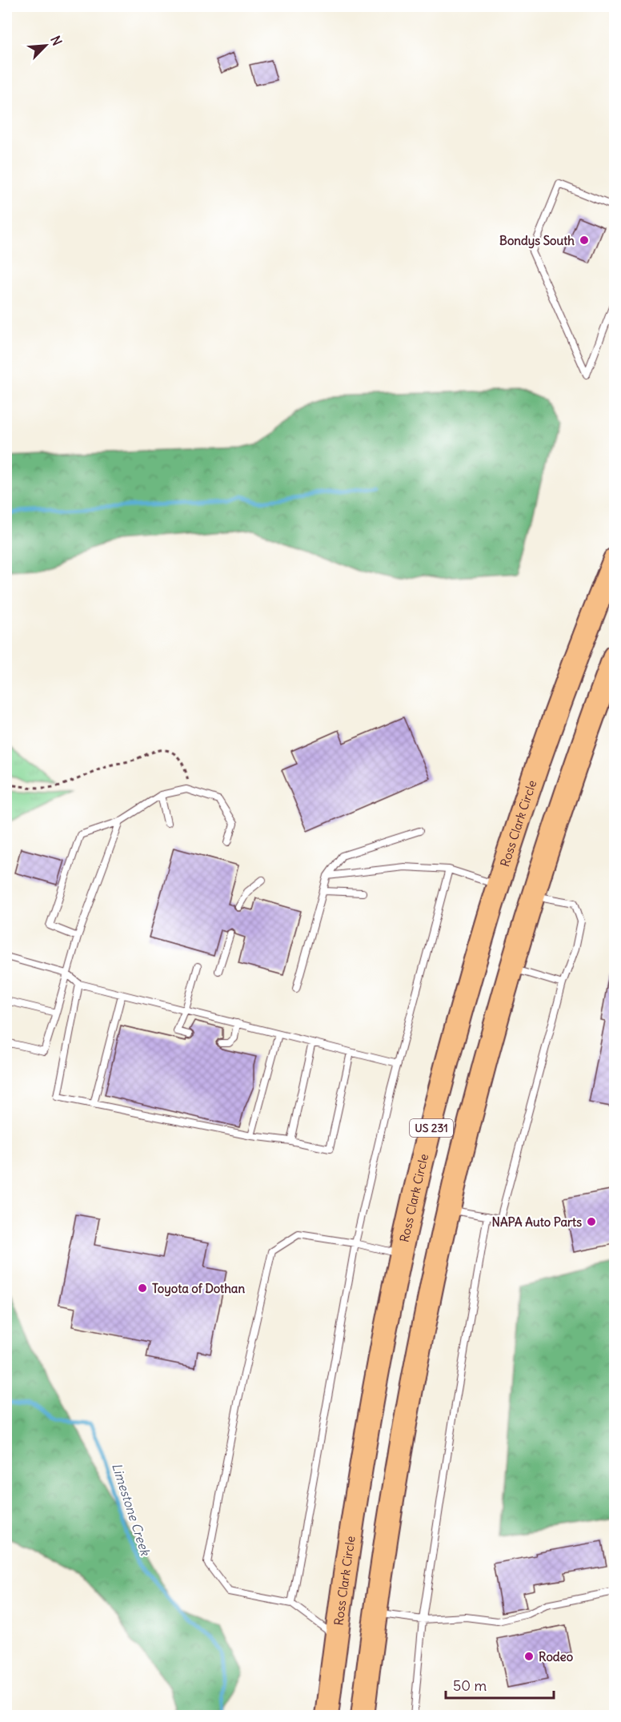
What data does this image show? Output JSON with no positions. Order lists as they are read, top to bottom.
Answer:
{
  "streets": {
    "highway": ["Ross Clark Circle", "US 231"]
  },
  "water": ["Limestone Creek"],
  "places": [
    "Bondys South",
    "NAPA Auto Parts",
    "Toyota of Dothan",
    "Rodeo"
  ],
  "scale_bar": "50 m",
  "north": "top right"
}
